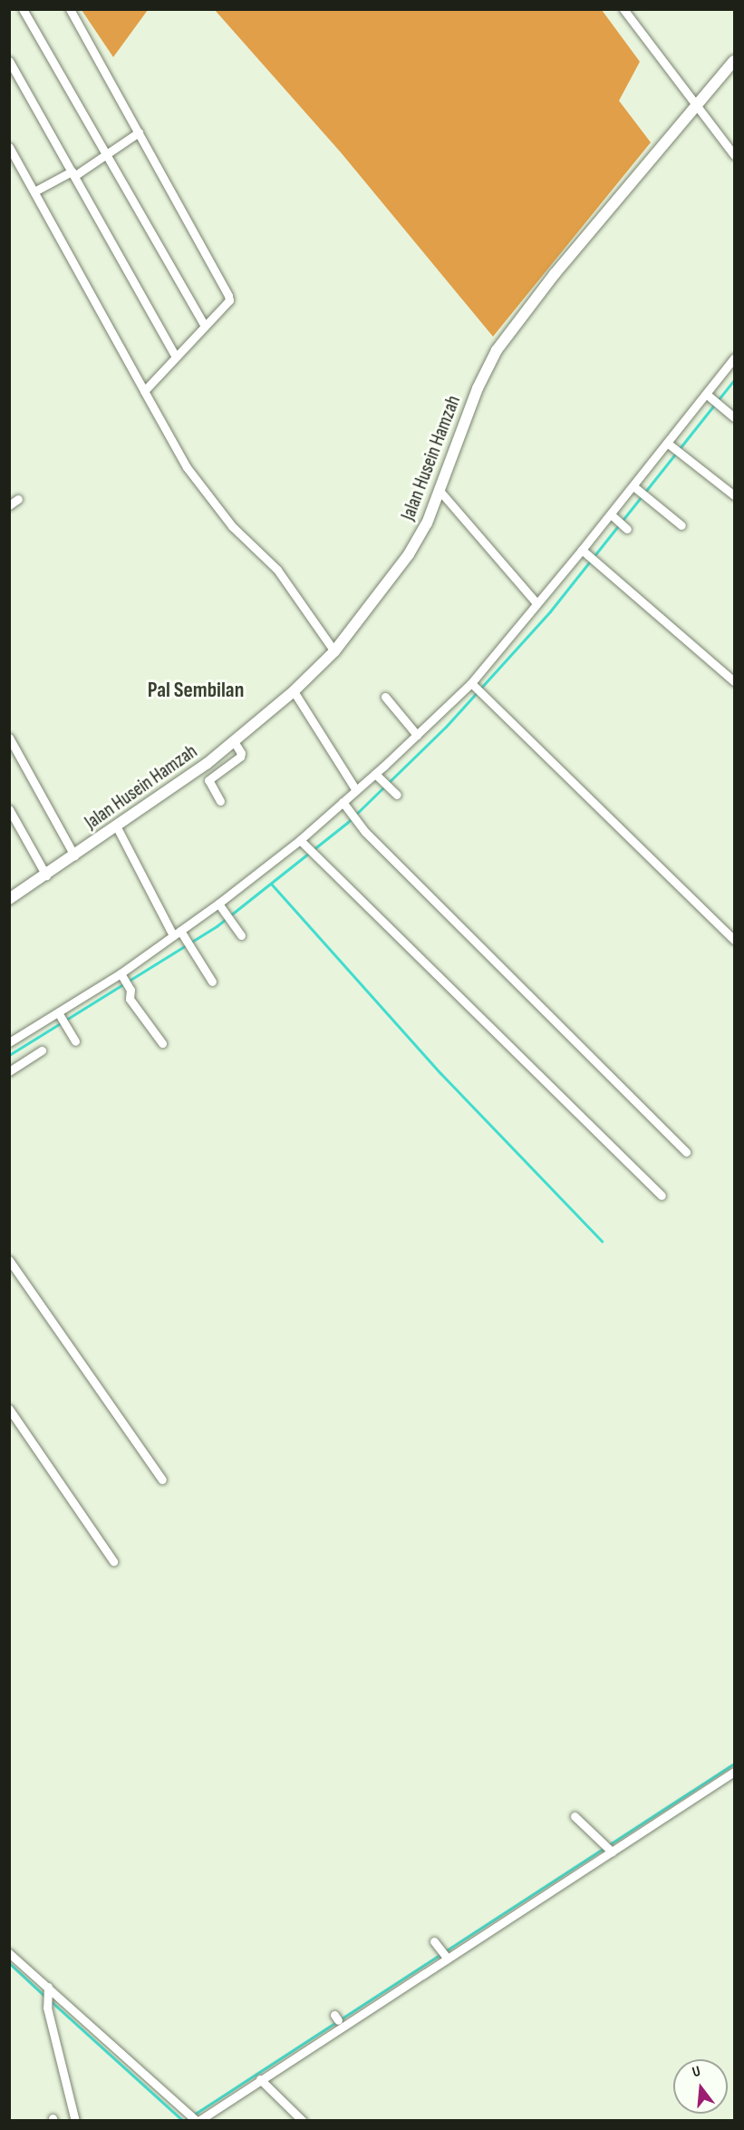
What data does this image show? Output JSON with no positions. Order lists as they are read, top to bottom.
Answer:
{
  "streets": {
    "street": ["Jalan Husein Hamzah"]
  },
  "districts": ["Pal Sembilan"],
  "north": "top"
}
